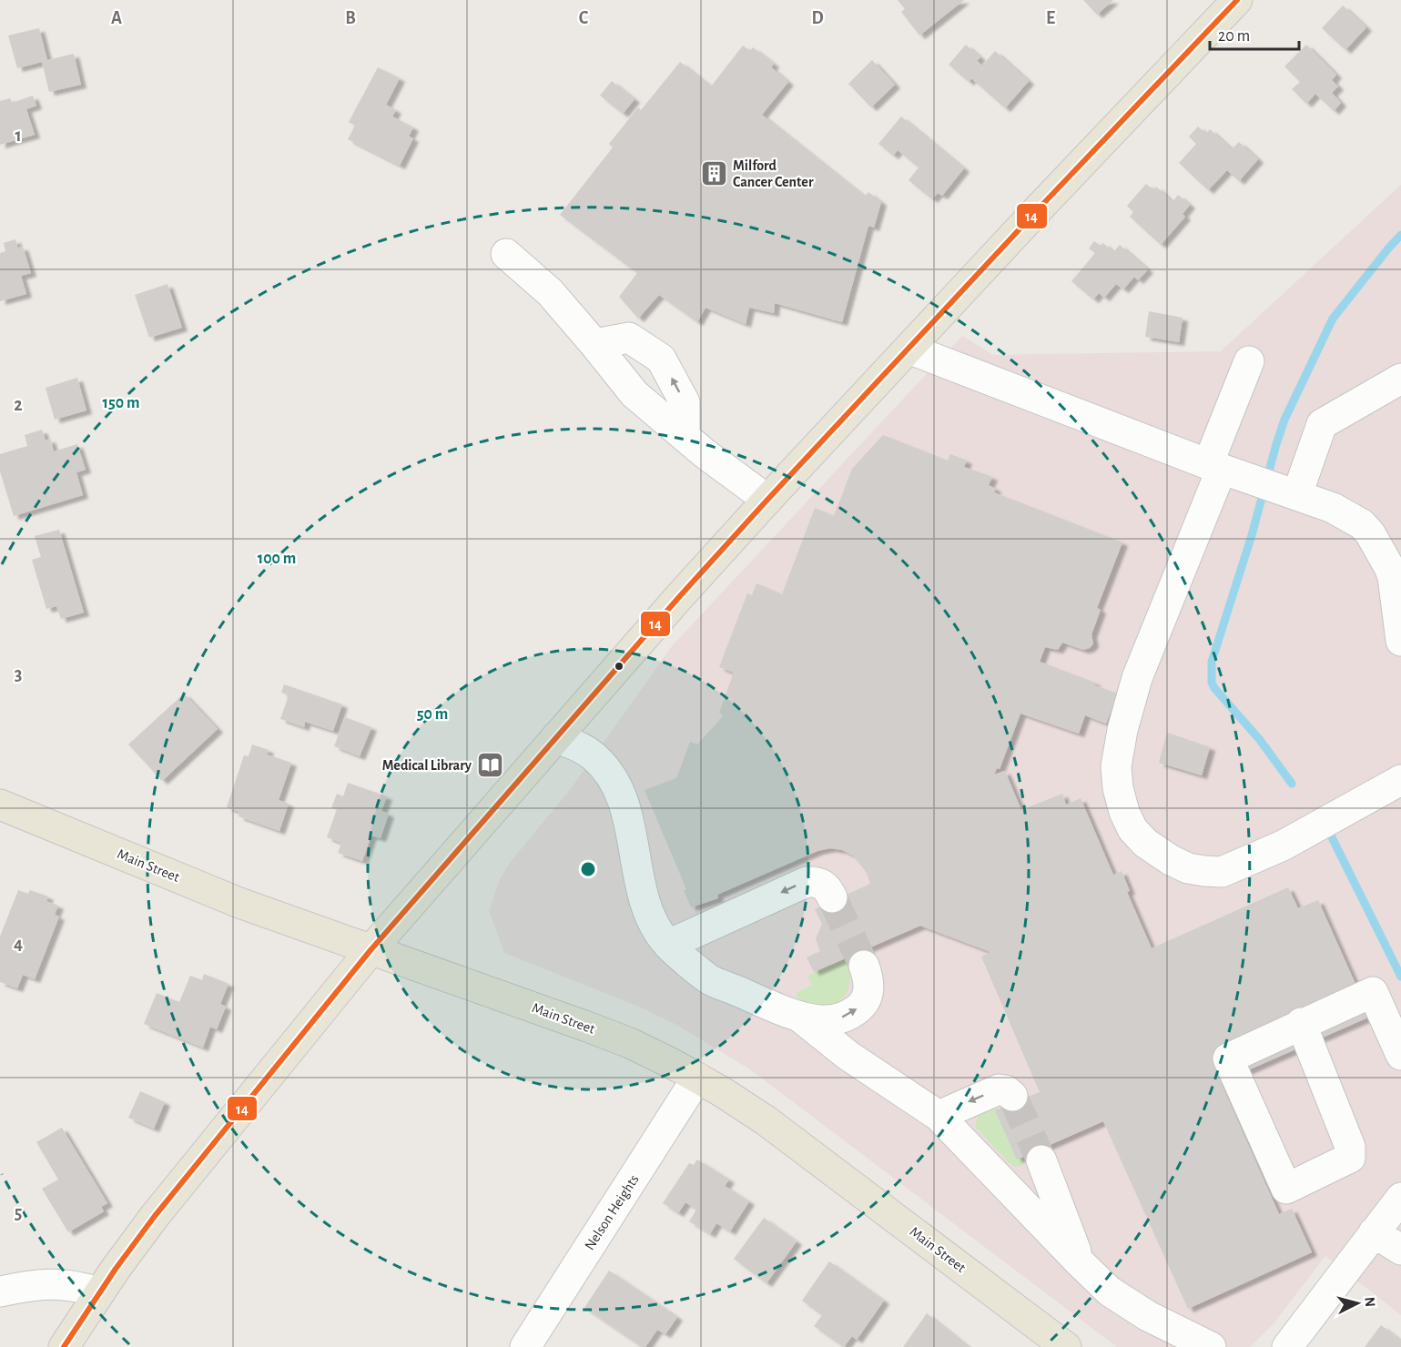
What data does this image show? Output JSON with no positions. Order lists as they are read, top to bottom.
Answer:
{
  "streets": {
    "main road": ["Main Street"],
    "street": ["Nelson Heights"]
  },
  "crossings": [
    ["Main Street", "Nelson Heights"]
  ],
  "places": {
    "building": ["Milford Cancer Center"],
    "library": ["Medical Library"]
  },
  "lines": ["transit line 14"],
  "scale_bar": "20 m",
  "north": "right",
  "grid": {
    "columns": [
      "A",
      "B",
      "C",
      "D",
      "E"
    ],
    "rows": [
      "1",
      "2",
      "3",
      "4",
      "5"
    ]
  },
  "rings": ["150 m", "100 m", "50 m"]
}
